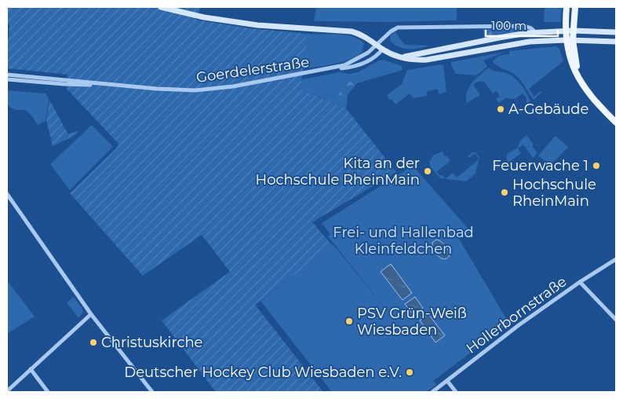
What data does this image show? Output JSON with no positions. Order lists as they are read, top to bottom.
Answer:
{
  "streets": {
    "street": ["Goerdelerstraße", "Hollerbornstraße"]
  },
  "parks": ["Frei- und Hallenbad Kleinfeldchen"],
  "places": [
    "A-Gebäude",
    "Feuerwache 1",
    "Kita an der Hochschule RheinMain",
    "Hochschule RheinMain",
    "PSV Grün-Weiß Wiesbaden",
    "Christuskirche",
    "Deutscher Hockey Club Wiesbaden e.V."
  ],
  "scale_bar": "100 m"
}
